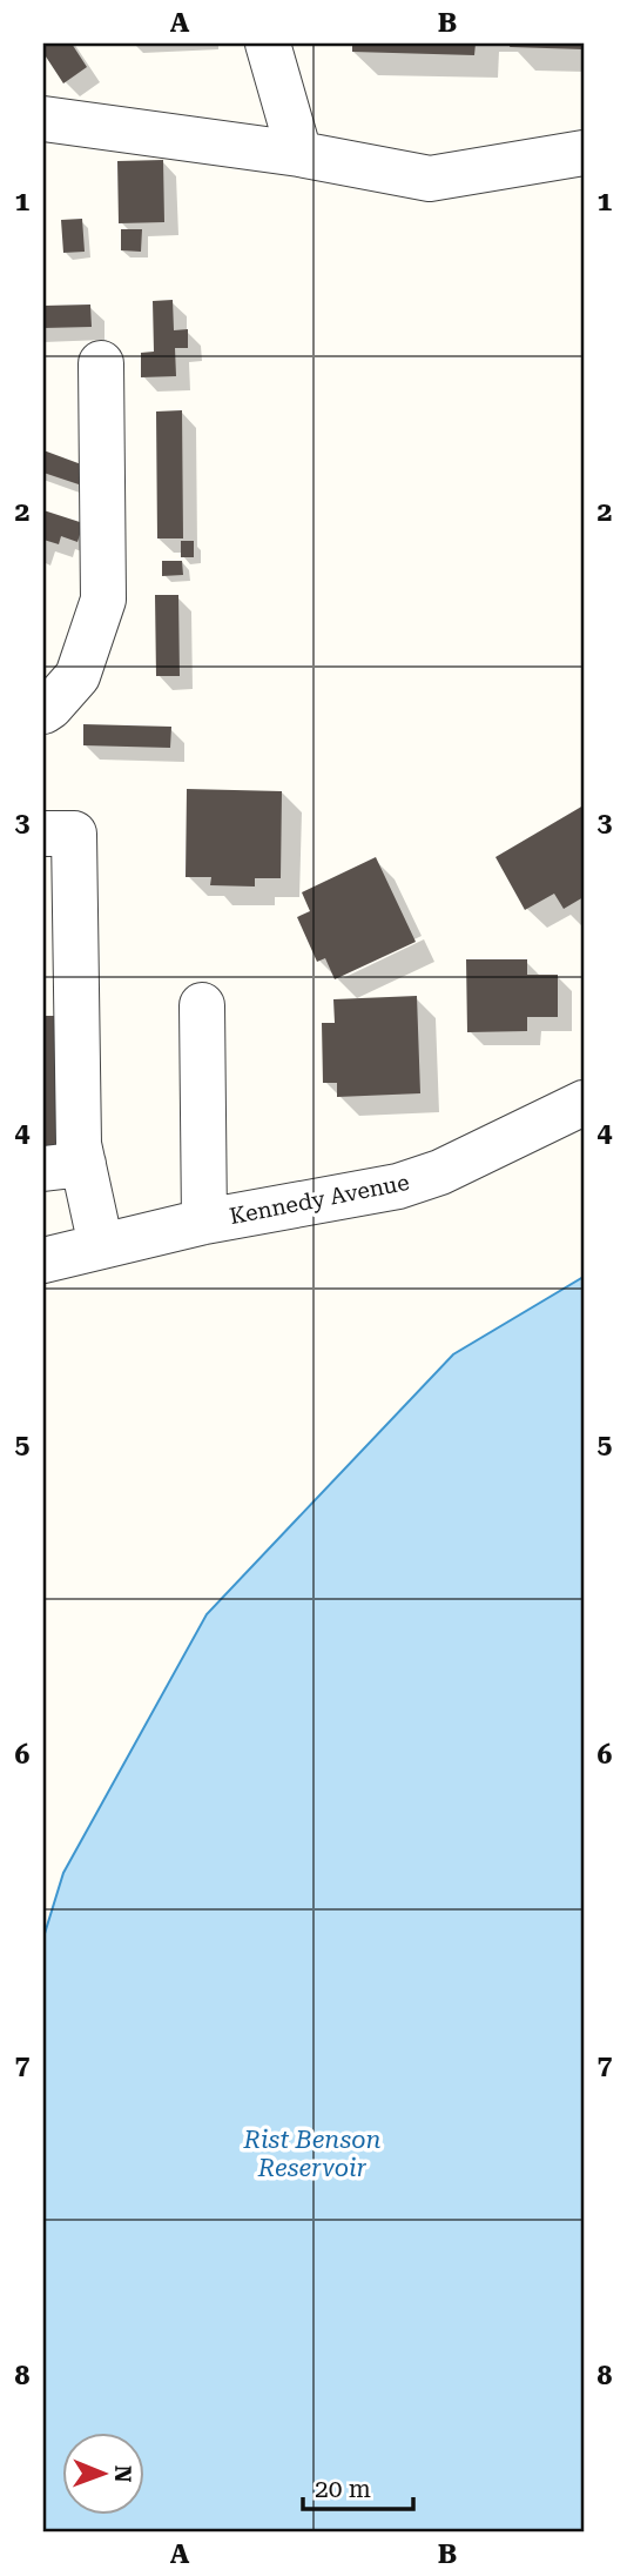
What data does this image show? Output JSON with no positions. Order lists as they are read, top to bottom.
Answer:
{
  "streets": {
    "street": ["Kennedy Avenue"]
  },
  "water": ["Rist Benson Reservoir"],
  "scale_bar": "20 m",
  "north": "right",
  "grid": {
    "columns": ["A", "B"],
    "rows": [
      "1",
      "2",
      "3",
      "4",
      "5",
      "6",
      "7",
      "8"
    ]
  }
}
